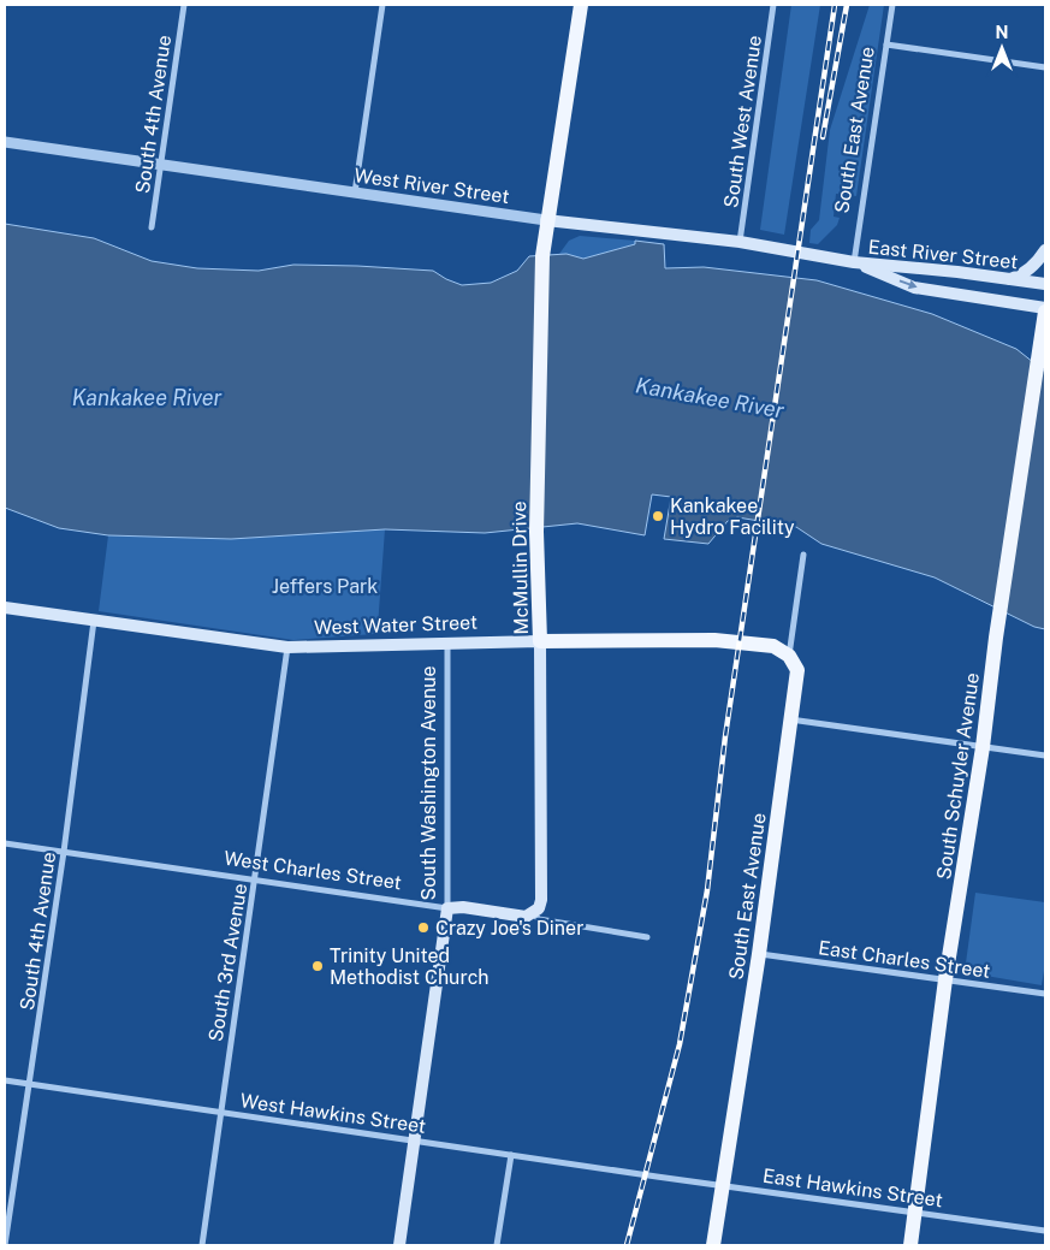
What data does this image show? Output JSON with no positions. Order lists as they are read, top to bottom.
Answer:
{
  "streets": {
    "main road": [
      "South East Avenue",
      "West River Street",
      "East River Street",
      "McMullin Drive",
      "West Water Street",
      "South Schuyler Avenue",
      "South Washington Avenue",
      "West Charles Street"
    ],
    "street": [
      "South 4th Avenue",
      "South West Avenue",
      "East Charles Street",
      "South 3rd Avenue",
      "West Hawkins Street",
      "East Hawkins Street"
    ]
  },
  "crossings": [
    ["South 4th Avenue", "West River Street"],
    ["South 4th Avenue", "West Water Street"],
    ["South 4th Avenue", "West Charles Street"],
    ["South 4th Avenue", "West Hawkins Street"],
    ["South West Avenue", "West River Street"],
    ["South East Avenue", "West River Street"],
    ["South East Avenue", "East River Street"],
    ["South East Avenue", "West Water Street"],
    ["South East Avenue", "East Charles Street"],
    ["South East Avenue", "East Hawkins Street"],
    ["West River Street", "East River Street"],
    ["West River Street", "McMullin Drive"],
    ["East River Street", "South Schuyler Avenue"],
    ["McMullin Drive", "West Water Street"],
    ["McMullin Drive", "West Charles Street"],
    ["West Water Street", "South Washington Avenue"],
    ["West Water Street", "South 3rd Avenue"],
    ["South Schuyler Avenue", "East Charles Street"],
    ["South Schuyler Avenue", "East Hawkins Street"],
    ["South Washington Avenue", "West Charles Street"],
    ["South Washington Avenue", "West Hawkins Street"],
    ["West Charles Street", "South 3rd Avenue"],
    ["South 3rd Avenue", "West Hawkins Street"],
    ["West Hawkins Street", "East Hawkins Street"]
  ],
  "water": ["Kankakee River"],
  "parks": ["Jeffers Park"],
  "places": ["Kankakee Hydro Facility", "Crazy Joe's Diner", "Trinity United Methodist Church"],
  "north": "top"
}
